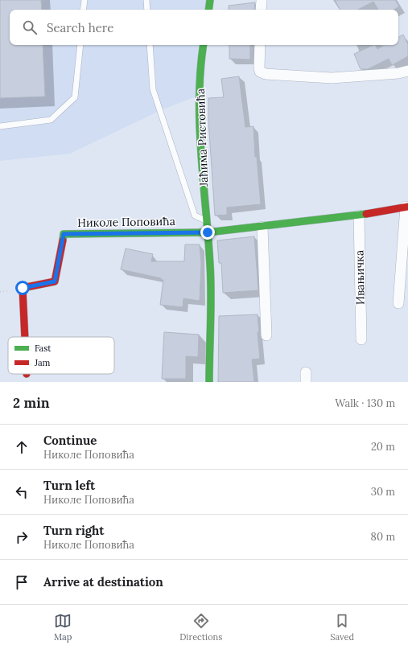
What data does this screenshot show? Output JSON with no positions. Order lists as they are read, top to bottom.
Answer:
{
  "streets": {
    "street": ["Јаћима Ристовића", "Николе Поповића", "Ивањичка"]
  },
  "crossings": [
    ["Јаћима Ристовића", "Николе Поповића"]
  ],
  "legend": ["Fast", "Jam"],
  "page": {
    "search": "Search here",
    "heading": ["2 min", "Walk · 130 m"],
    "list": [
      ["Continue", "Николе Поповића", "20 m"],
      ["Turn left", "Николе Поповића", "30 m"],
      ["Turn right", "Николе Поповића", "80 m"],
      "Arrive at destination"
    ],
    "nav": ["Map", "Directions", "Saved"]
  }
}
